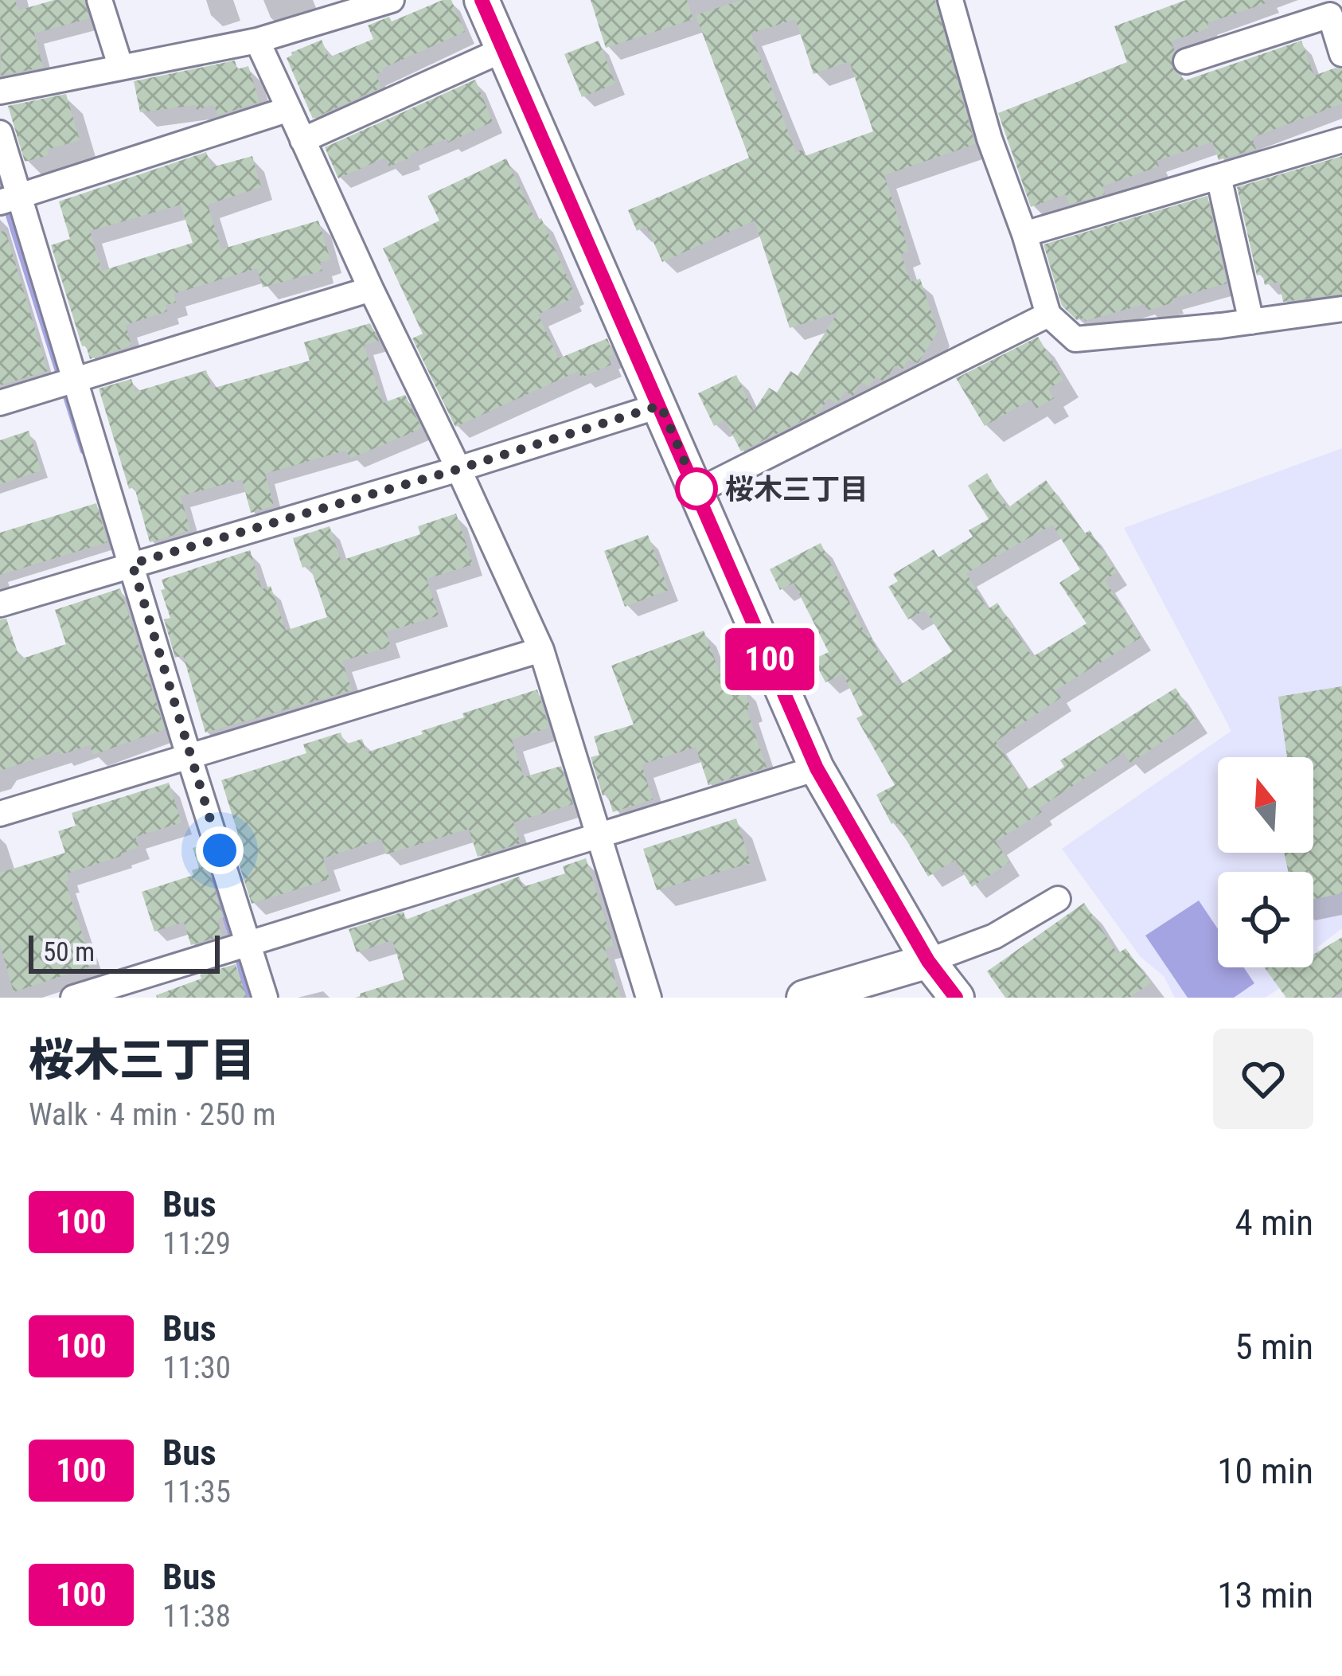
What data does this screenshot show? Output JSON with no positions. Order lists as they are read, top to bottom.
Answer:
{
  "places": ["桜木三丁目"],
  "lines": ["bus line 100"],
  "scale_bar": "50 m",
  "north": "top",
  "page": {
    "on_map": "100",
    "scale": "50 m",
    "heading": ["桜木三丁目", "Walk · 4 min · 250 m"],
    "list": [
      {
        "mark": "100",
        "name": "Bus",
        "note": "11:29",
        "value": "4 min"
      },
      {
        "mark": "100",
        "name": "Bus",
        "note": "11:30",
        "value": "5 min"
      },
      {
        "mark": "100",
        "name": "Bus",
        "note": "11:35",
        "value": "10 min"
      },
      {
        "mark": "100",
        "name": "Bus",
        "note": "11:38",
        "value": "13 min"
      }
    ]
  }
}
